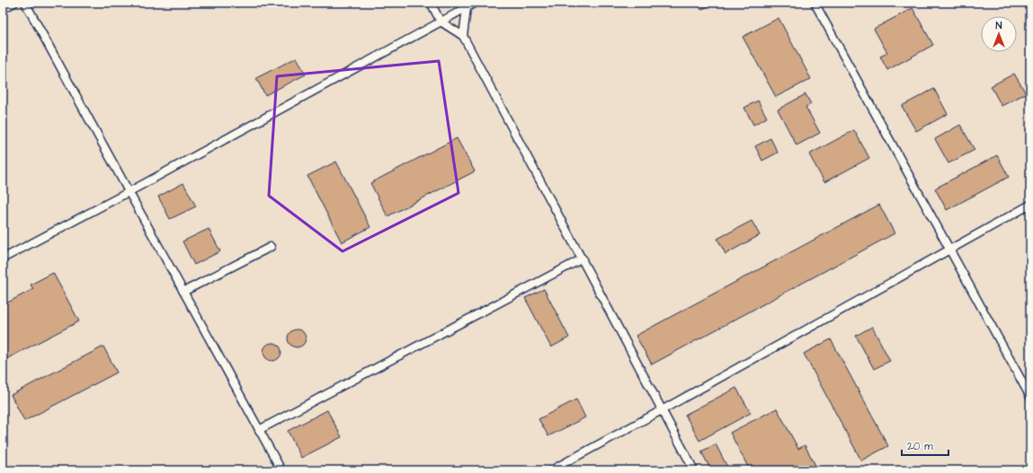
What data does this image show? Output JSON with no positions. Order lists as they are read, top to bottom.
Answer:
{
  "scale_bar": "20 m",
  "north": "top"
}
